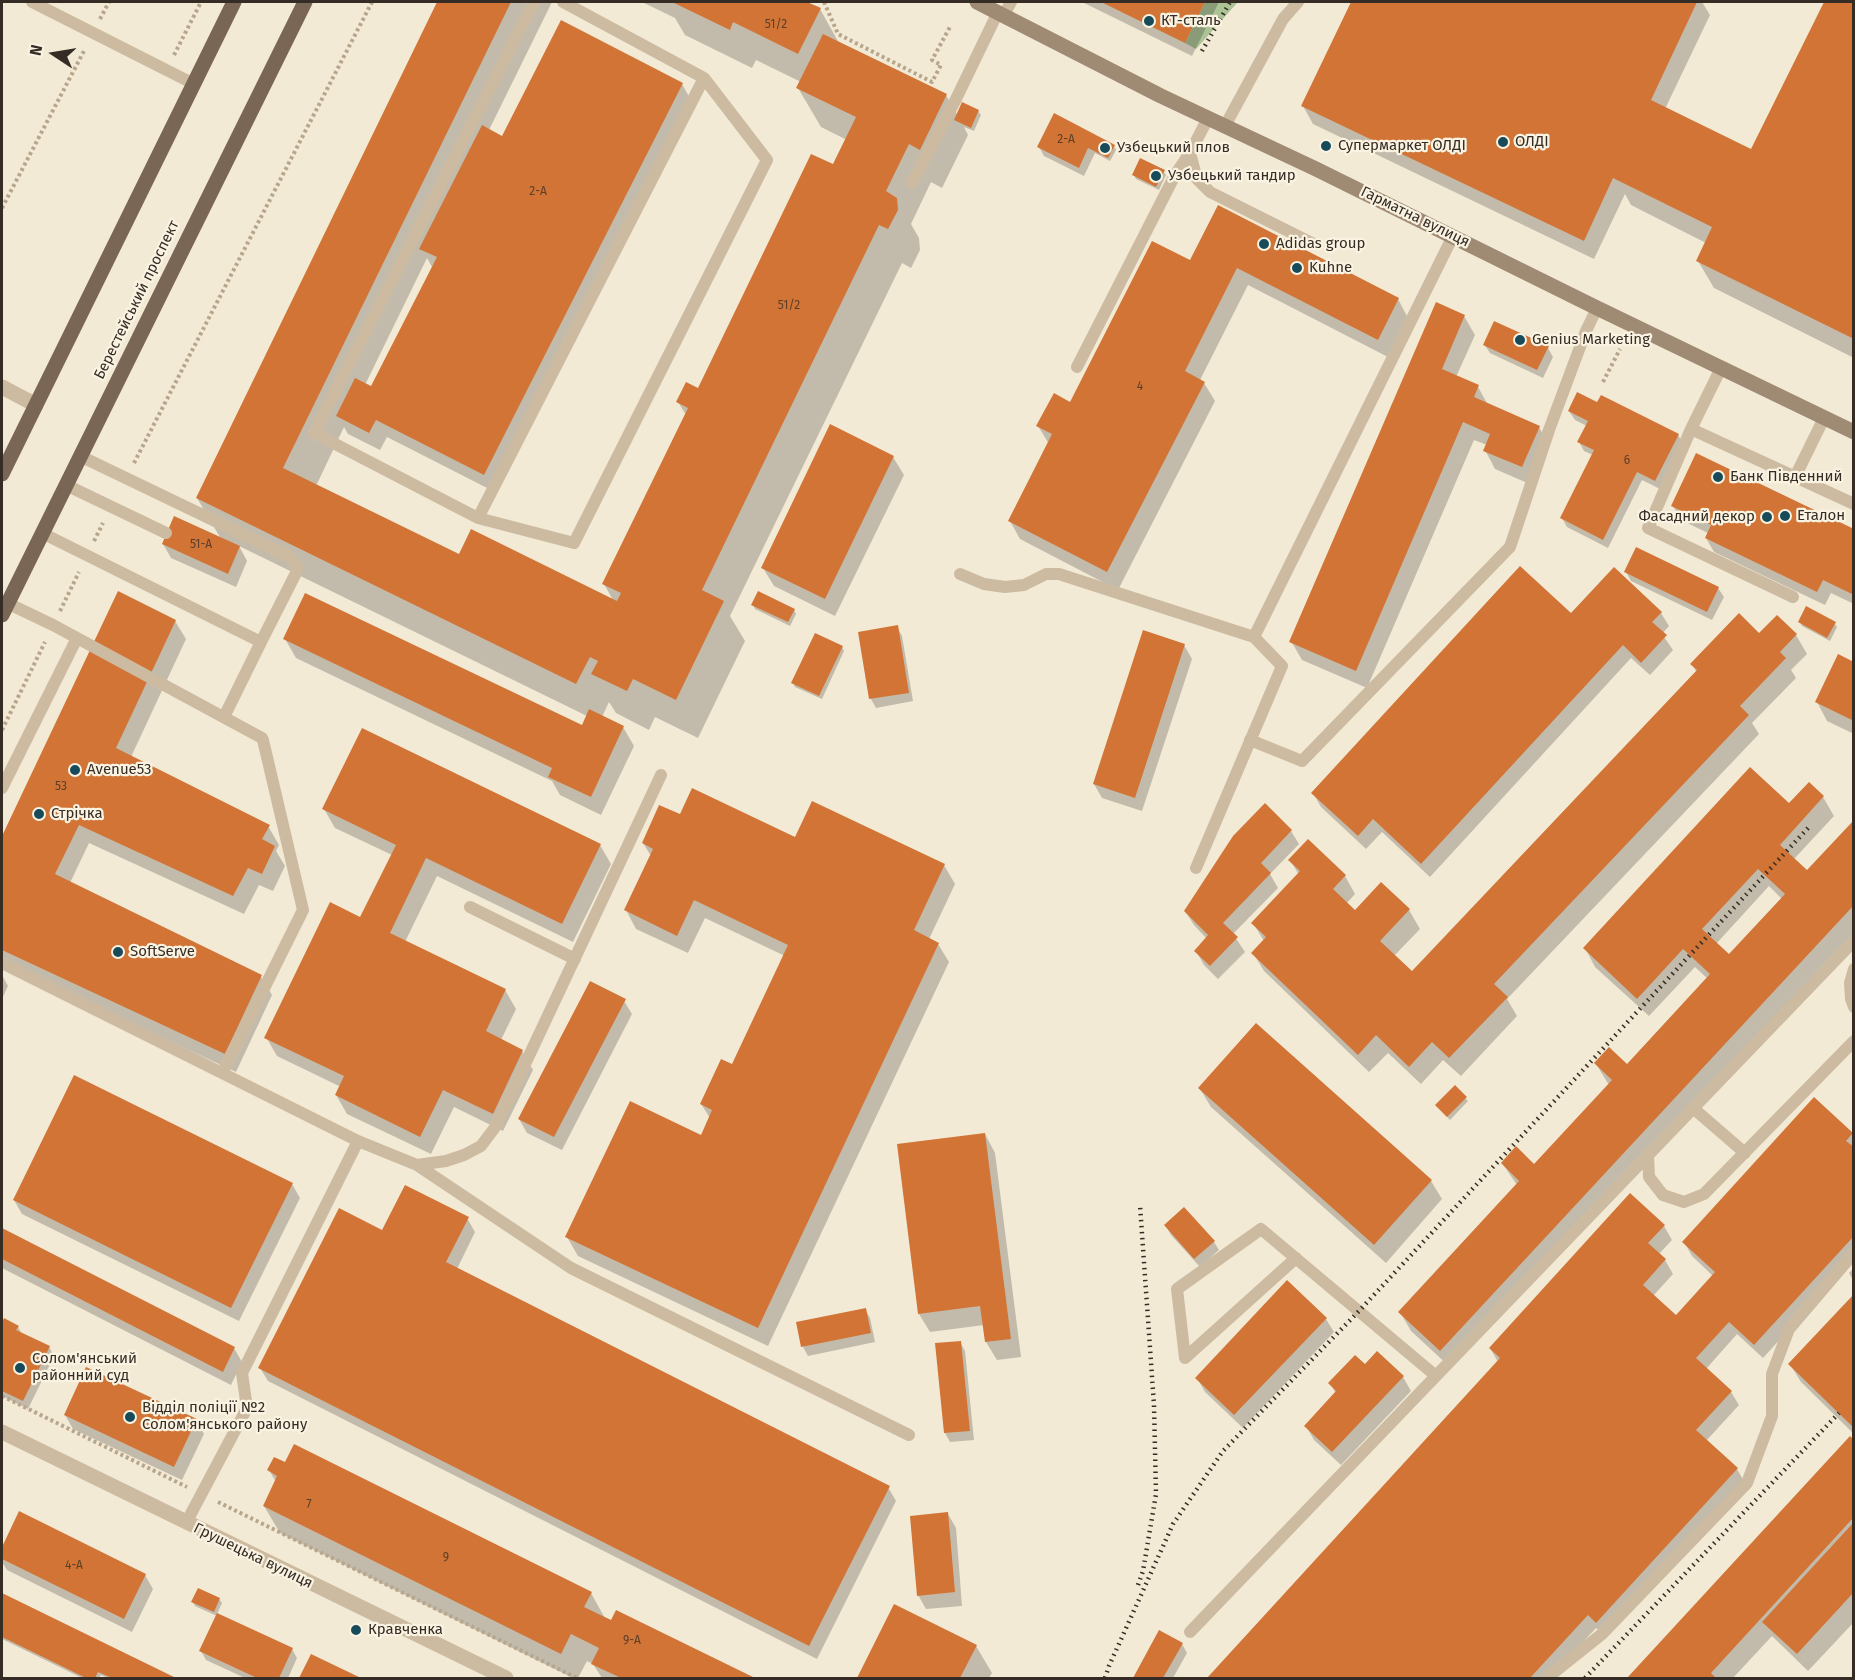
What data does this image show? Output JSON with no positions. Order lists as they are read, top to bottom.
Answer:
{
  "streets": {
    "main road": ["Берестейський проспект"],
    "street": ["Гарматна вулиця", "Грушецька вулиця"]
  },
  "places": [
    "КТ-сталь",
    "ОЛДІ",
    "Супермаркет ОЛДІ",
    "Узбецький плов",
    "Узбецький тандир",
    "Adidas group",
    "Kuhne",
    "Genius Marketing",
    "Банк Південний",
    "Еталон",
    "Фасадний декор",
    "Avenue53",
    "Стрічка",
    "SoftServe",
    "Солом'янський районний суд",
    "Відділ поліції №2 Солом'янського району",
    "Кравченка"
  ],
  "house_numbers": [
    "51/2",
    "2-А",
    "2-А",
    "51/2",
    "4",
    "6",
    "51-А",
    "53",
    "7",
    "9",
    "4-А",
    "9-А"
  ],
  "north": "left"
}
